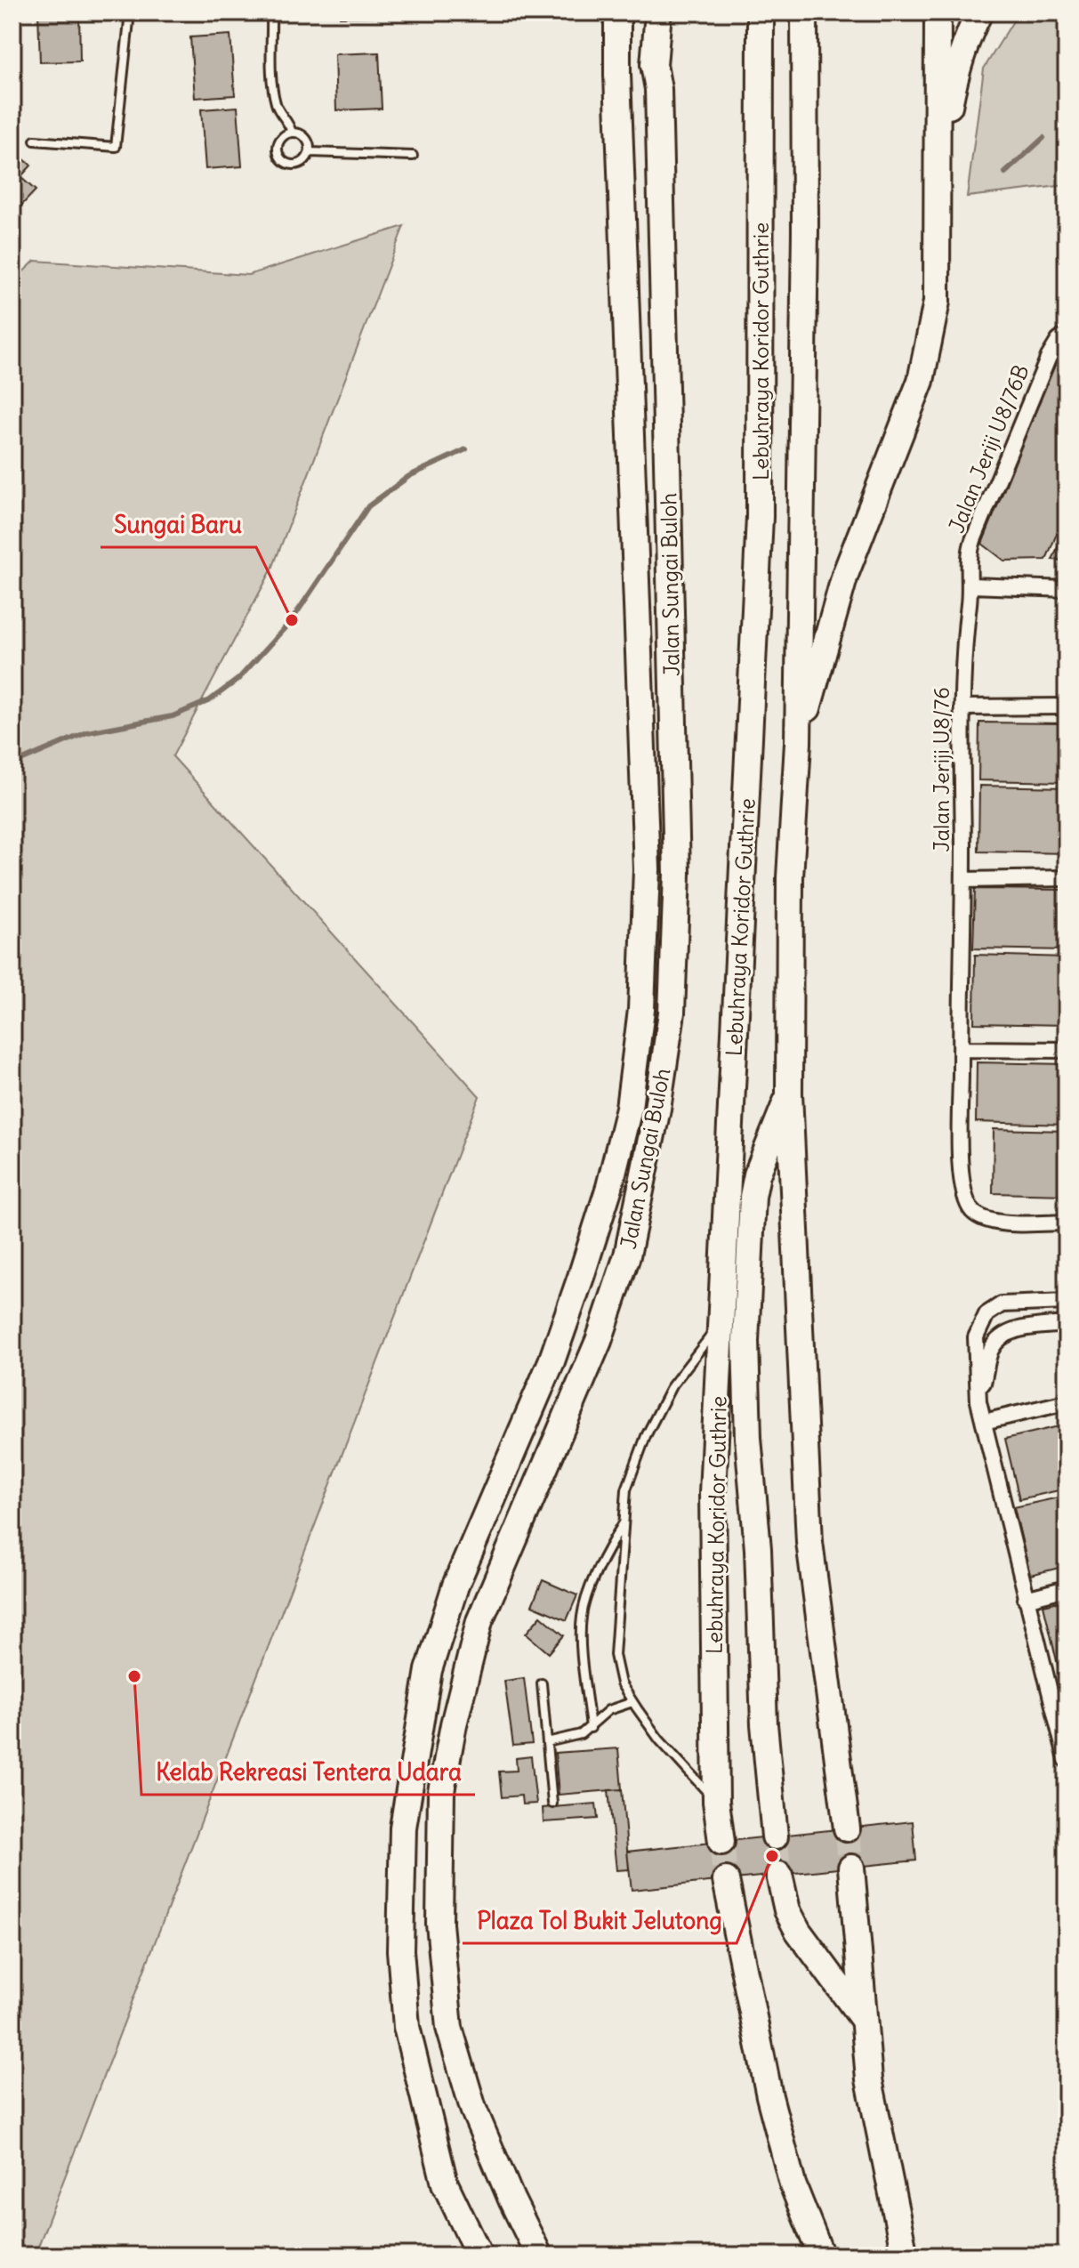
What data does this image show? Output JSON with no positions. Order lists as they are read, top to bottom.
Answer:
{
  "streets": {
    "highway": ["Lebuhraya Koridor Guthrie", "Jalan Sungai Buloh"],
    "street": ["Jalan Jeriji U8/76B", "Jalan Jeriji U8/76"]
  },
  "crossings": [
    ["Jalan Jeriji U8/76B", "Jalan Jeriji U8/76"]
  ],
  "places": ["Sungai Baru", "Kelab Rekreasi Tentera Udara", "Plaza Tol Bukit Jelutong"]
}
